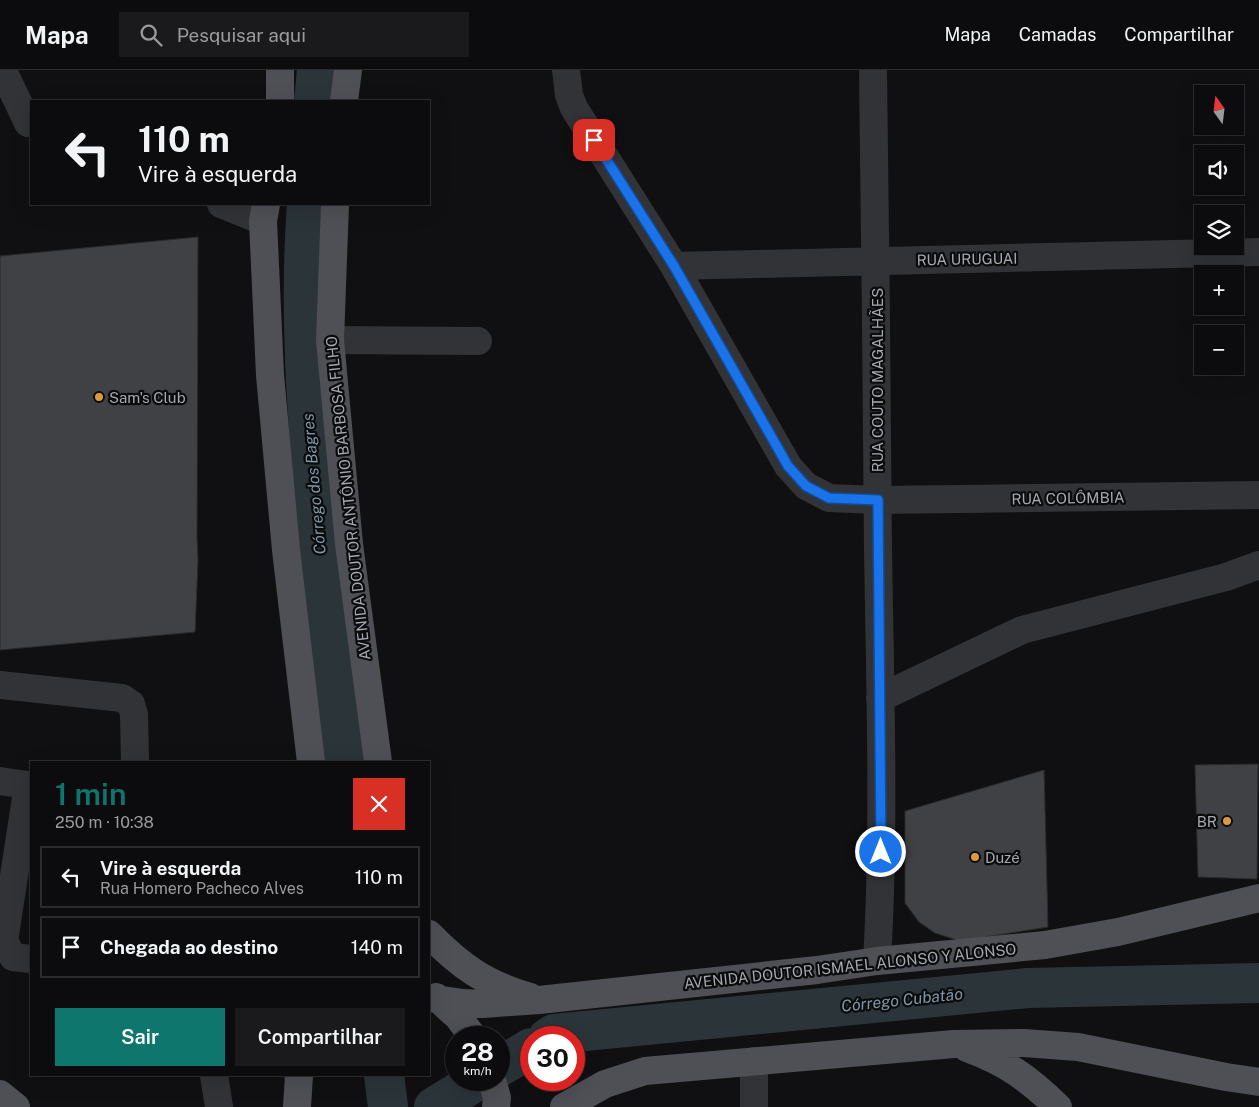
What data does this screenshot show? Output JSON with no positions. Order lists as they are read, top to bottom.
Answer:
{
  "streets": {
    "main road": ["AVENIDA DOUTOR ANTÔNIO BARBOSA FILHO", "AVENIDA DOUTOR ISMAEL ALONSO Y ALONSO"],
    "street": ["RUA URUGUAI", "RUA COUTO MAGALHÃES", "RUA COLÔMBIA"]
  },
  "crossings": [
    ["RUA URUGUAI", "RUA COUTO MAGALHÃES"],
    ["RUA URUGUAI", "RUA COLÔMBIA"],
    ["RUA COUTO MAGALHÃES", "RUA COLÔMBIA"],
    ["RUA COUTO MAGALHÃES", "AVENIDA DOUTOR ISMAEL ALONSO Y ALONSO"]
  ],
  "water": ["Córrego dos Bagres", "Córrego Cubatão"],
  "places": ["Sam's Club", "BR", "Duzé"],
  "north": "top",
  "page": {
    "header": "Mapa",
    "search": "Pesquisar aqui",
    "nav": ["Mapa", "Camadas", "Compartilhar"],
    "map_buttons": ["+", "−"],
    "turn": ["110 m", "Vire à esquerda"],
    "heading": ["1 min", "250 m · 10:38"],
    "list": [
      {
        "name": "Vire à esquerda",
        "note": "Rua Homero Pacheco Alves",
        "value": "110 m"
      },
      {
        "name": "Chegada ao destino",
        "value": "140 m"
      }
    ],
    "buttons": ["Sair", "Compartilhar"],
    "speed": "28 km/h",
    "limit": "30"
  }
}
